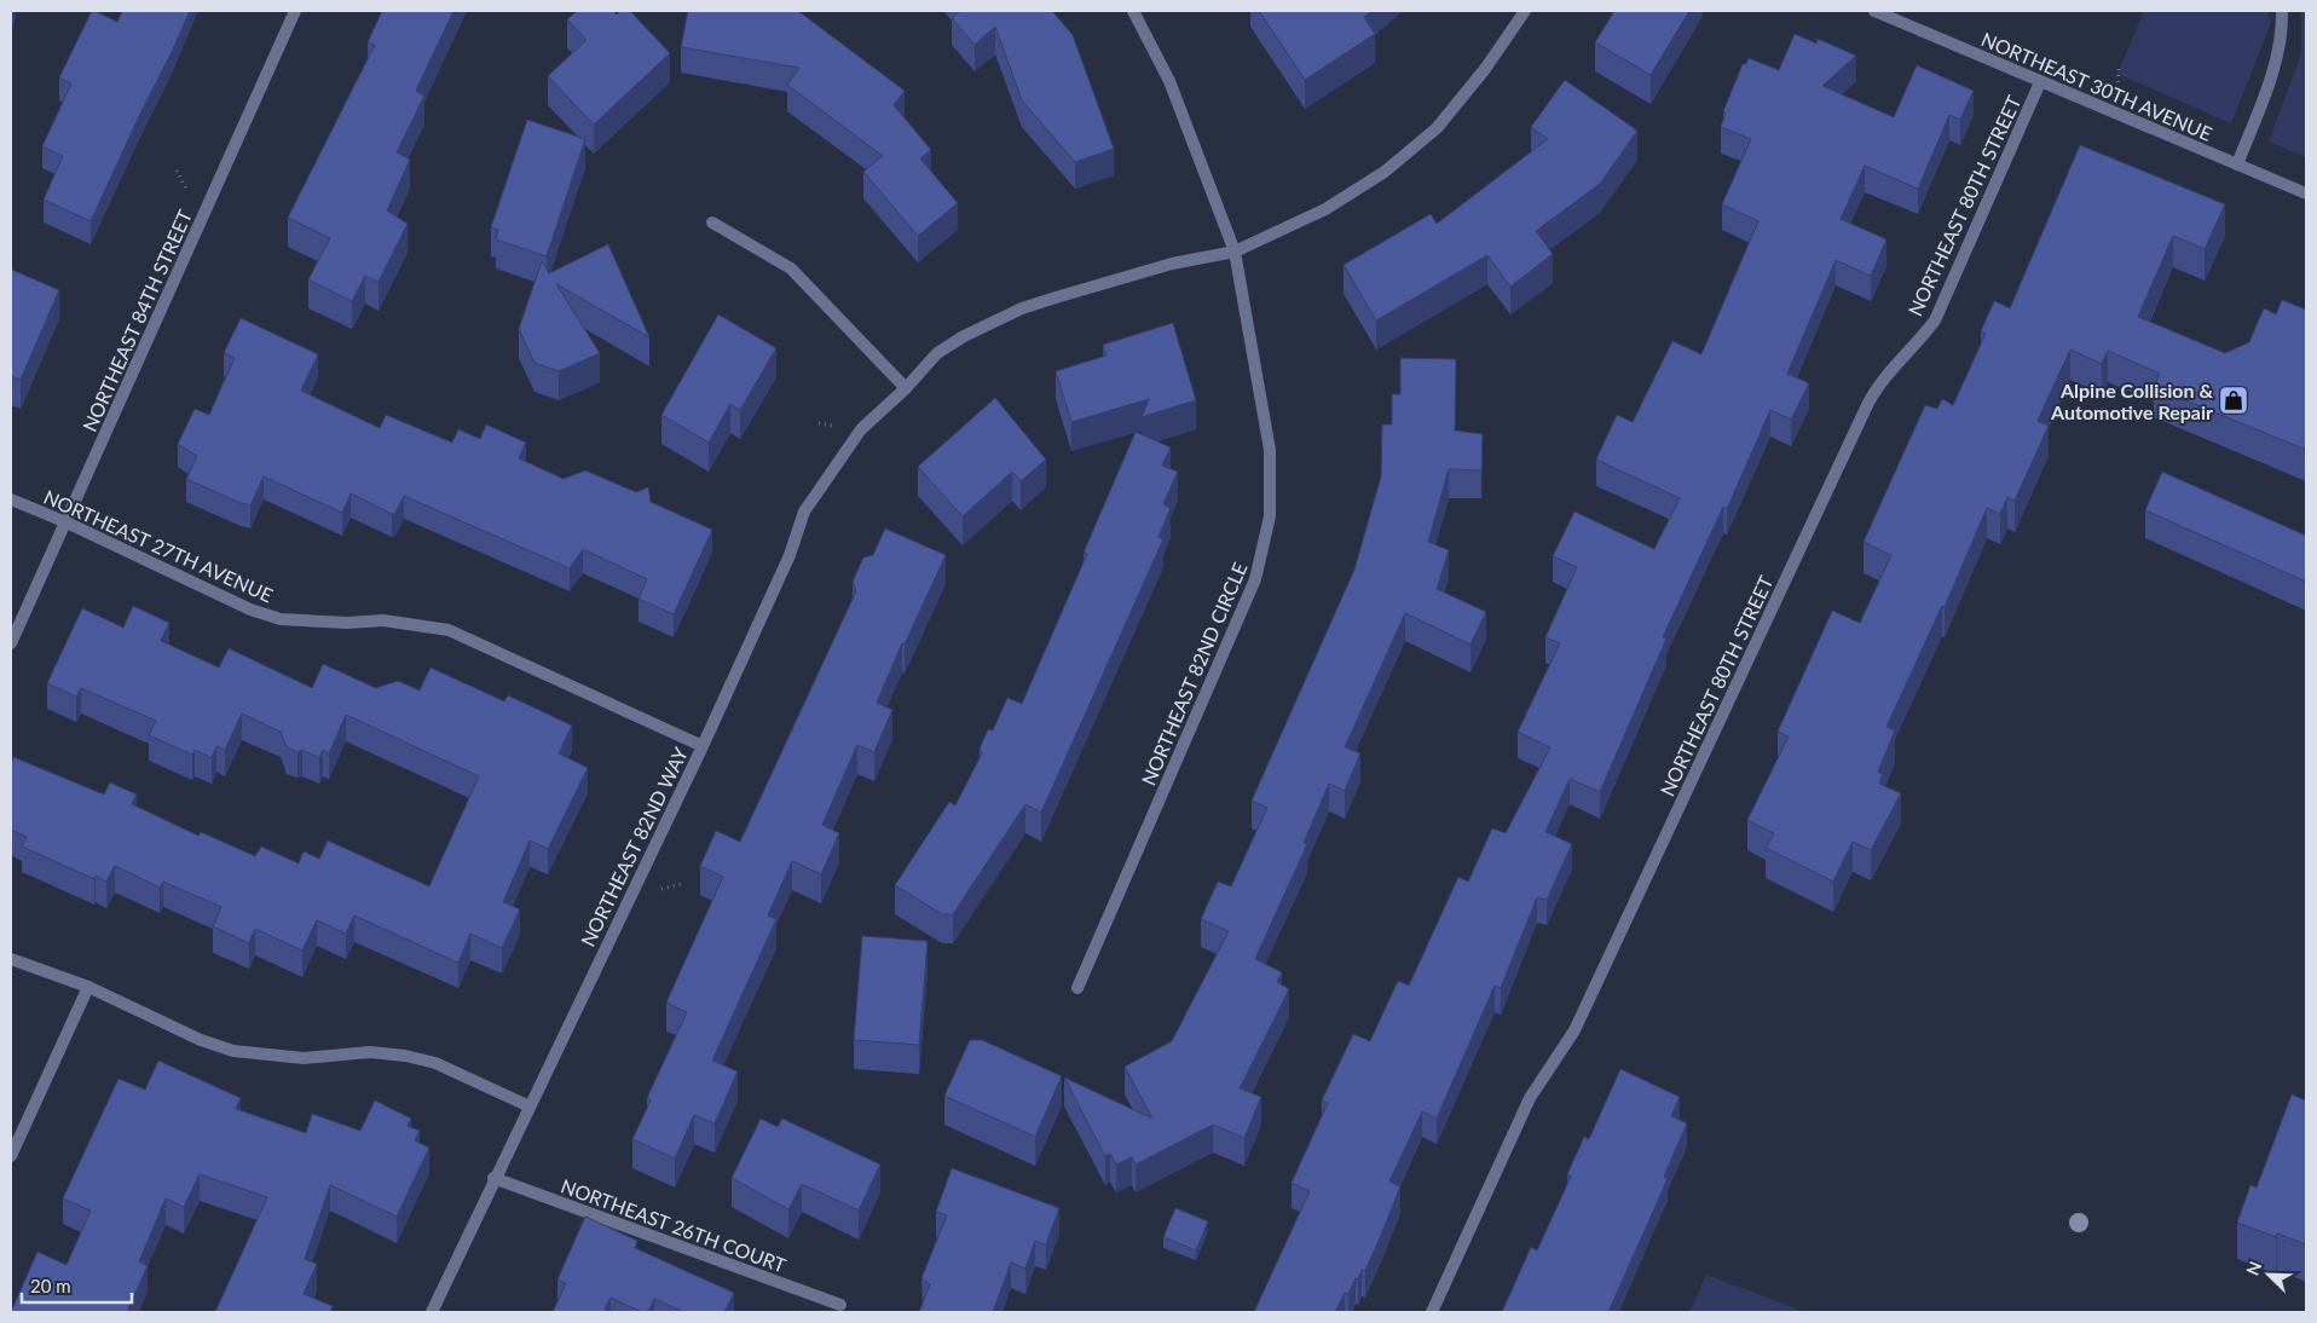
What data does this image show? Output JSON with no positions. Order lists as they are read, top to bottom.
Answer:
{
  "streets": {
    "street": [
      "NORTHEAST 30TH AVENUE",
      "NORTHEAST 80TH STREET",
      "NORTHEAST 84TH STREET",
      "NORTHEAST 27TH AVENUE",
      "NORTHEAST 82ND CIRCLE",
      "NORTHEAST 82ND WAY",
      "NORTHEAST 26TH COURT"
    ]
  },
  "crossings": [
    ["NORTHEAST 30TH AVENUE", "NORTHEAST 80TH STREET"],
    ["NORTHEAST 84TH STREET", "NORTHEAST 27TH AVENUE"],
    ["NORTHEAST 27TH AVENUE", "NORTHEAST 82ND WAY"],
    ["NORTHEAST 82ND CIRCLE", "NORTHEAST 82ND WAY"],
    ["NORTHEAST 82ND WAY", "NORTHEAST 26TH COURT"]
  ],
  "places": {
    "shop": ["Alpine Collision & Automotive Repair"]
  },
  "scale_bar": "20 m",
  "north": "top left"
}
